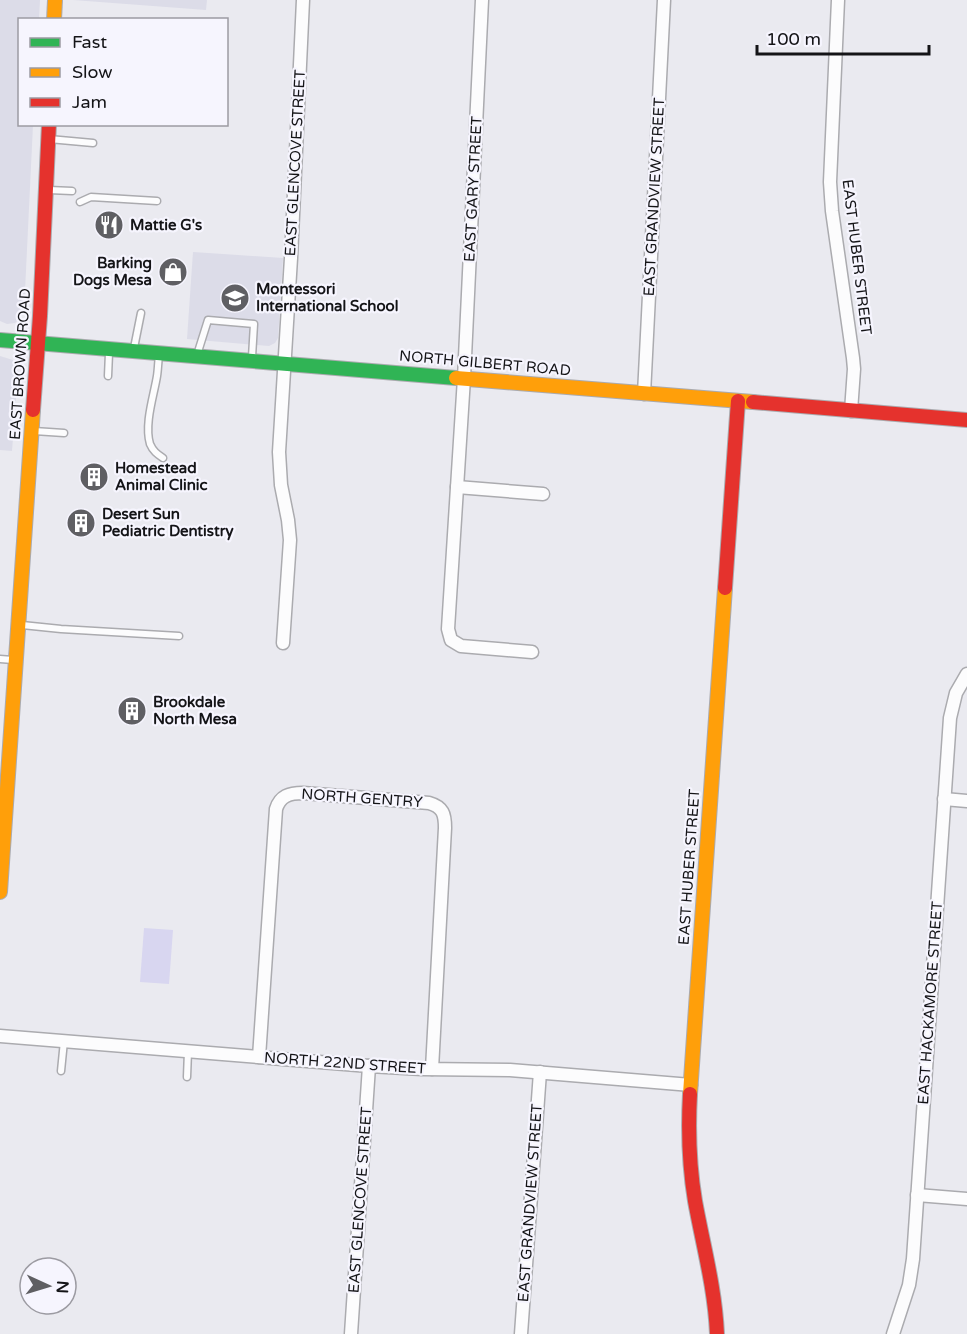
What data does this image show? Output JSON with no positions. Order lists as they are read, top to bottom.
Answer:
{
  "streets": {
    "main road": ["EAST HUBER STREET", "NORTH GILBERT ROAD", "EAST BROWN ROAD"],
    "street": [
      "EAST GLENCOVE STREET",
      "EAST GARY STREET",
      "EAST GRANDVIEW STREET",
      "NORTH GENTRY",
      "EAST HACKAMORE STREET",
      "NORTH 22ND STREET"
    ]
  },
  "crossings": [
    ["EAST GLENCOVE STREET", "NORTH GILBERT ROAD"],
    ["EAST GLENCOVE STREET", "NORTH 22ND STREET"],
    ["EAST GARY STREET", "NORTH GILBERT ROAD"],
    ["EAST GRANDVIEW STREET", "NORTH GILBERT ROAD"],
    ["EAST GRANDVIEW STREET", "NORTH 22ND STREET"],
    ["EAST HUBER STREET", "NORTH GILBERT ROAD"],
    ["EAST HUBER STREET", "NORTH 22ND STREET"],
    ["NORTH GILBERT ROAD", "EAST BROWN ROAD"],
    ["NORTH GENTRY", "NORTH 22ND STREET"]
  ],
  "places": {
    "restaurant": ["Mattie G's"],
    "shop": ["Barking Dogs Mesa"],
    "school or university": ["Montessori International School"],
    "building": ["Homestead Animal Clinic", "Desert Sun Pediatric Dentistry", "Brookdale North Mesa"]
  },
  "legend": ["Fast", "Slow", "Jam"],
  "scale_bar": "100 m",
  "north": "right"
}
